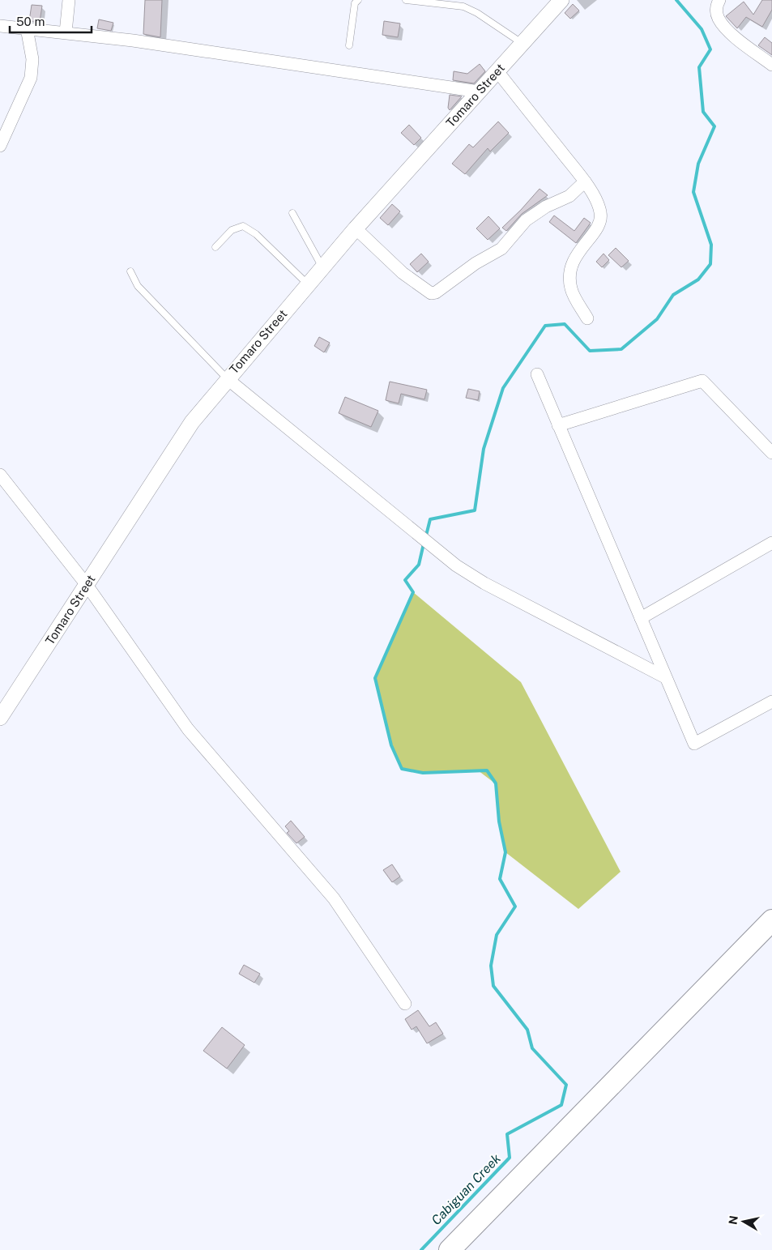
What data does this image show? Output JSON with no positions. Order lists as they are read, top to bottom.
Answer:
{
  "streets": {
    "street": ["Tomaro Street"]
  },
  "water": ["Cabiguan Creek"],
  "scale_bar": "50 m",
  "north": "left"
}
